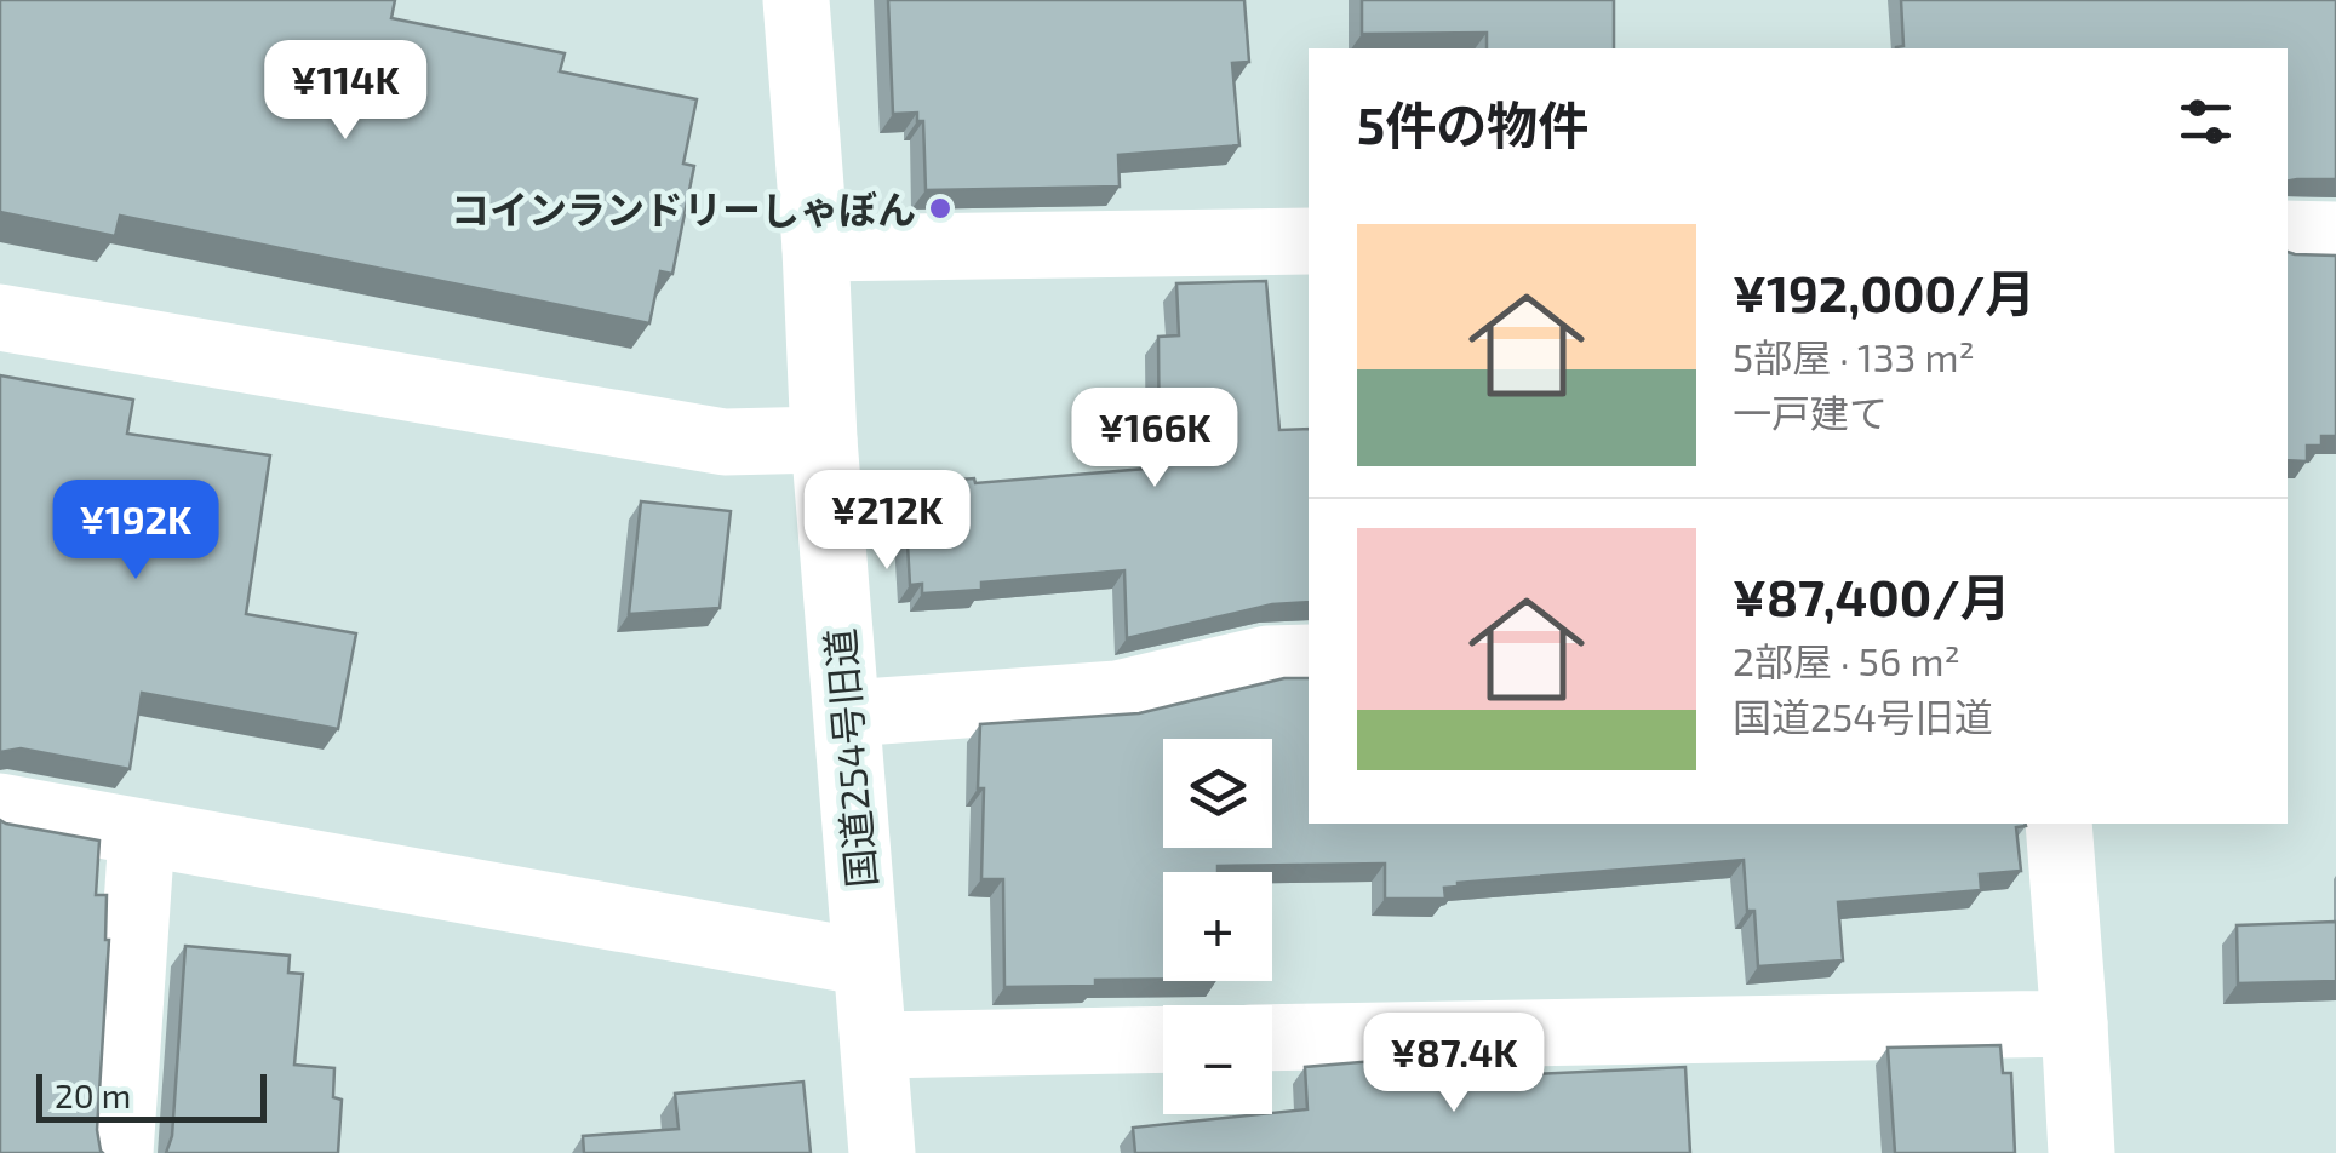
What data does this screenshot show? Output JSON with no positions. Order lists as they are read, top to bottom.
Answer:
{
  "streets": {
    "street": ["国道254号旧道"]
  },
  "places": ["コインランドリーしゃぼん"],
  "scale_bar": "20 m",
  "page": {
    "price": [
      "¥114K",
      "¥166K",
      "¥212K",
      "¥192K",
      "¥87.4K"
    ],
    "heading": "5件の物件",
    "list": [
      {
        "name": "¥192,000/月",
        "note": "5部屋 · 133 m² · 一戸建て"
      },
      {
        "name": "¥87,400/月",
        "note": "2部屋 · 56 m² · 国道254号旧道"
      }
    ],
    "map_buttons": ["+", "−"],
    "scale": "20 m"
  }
}
